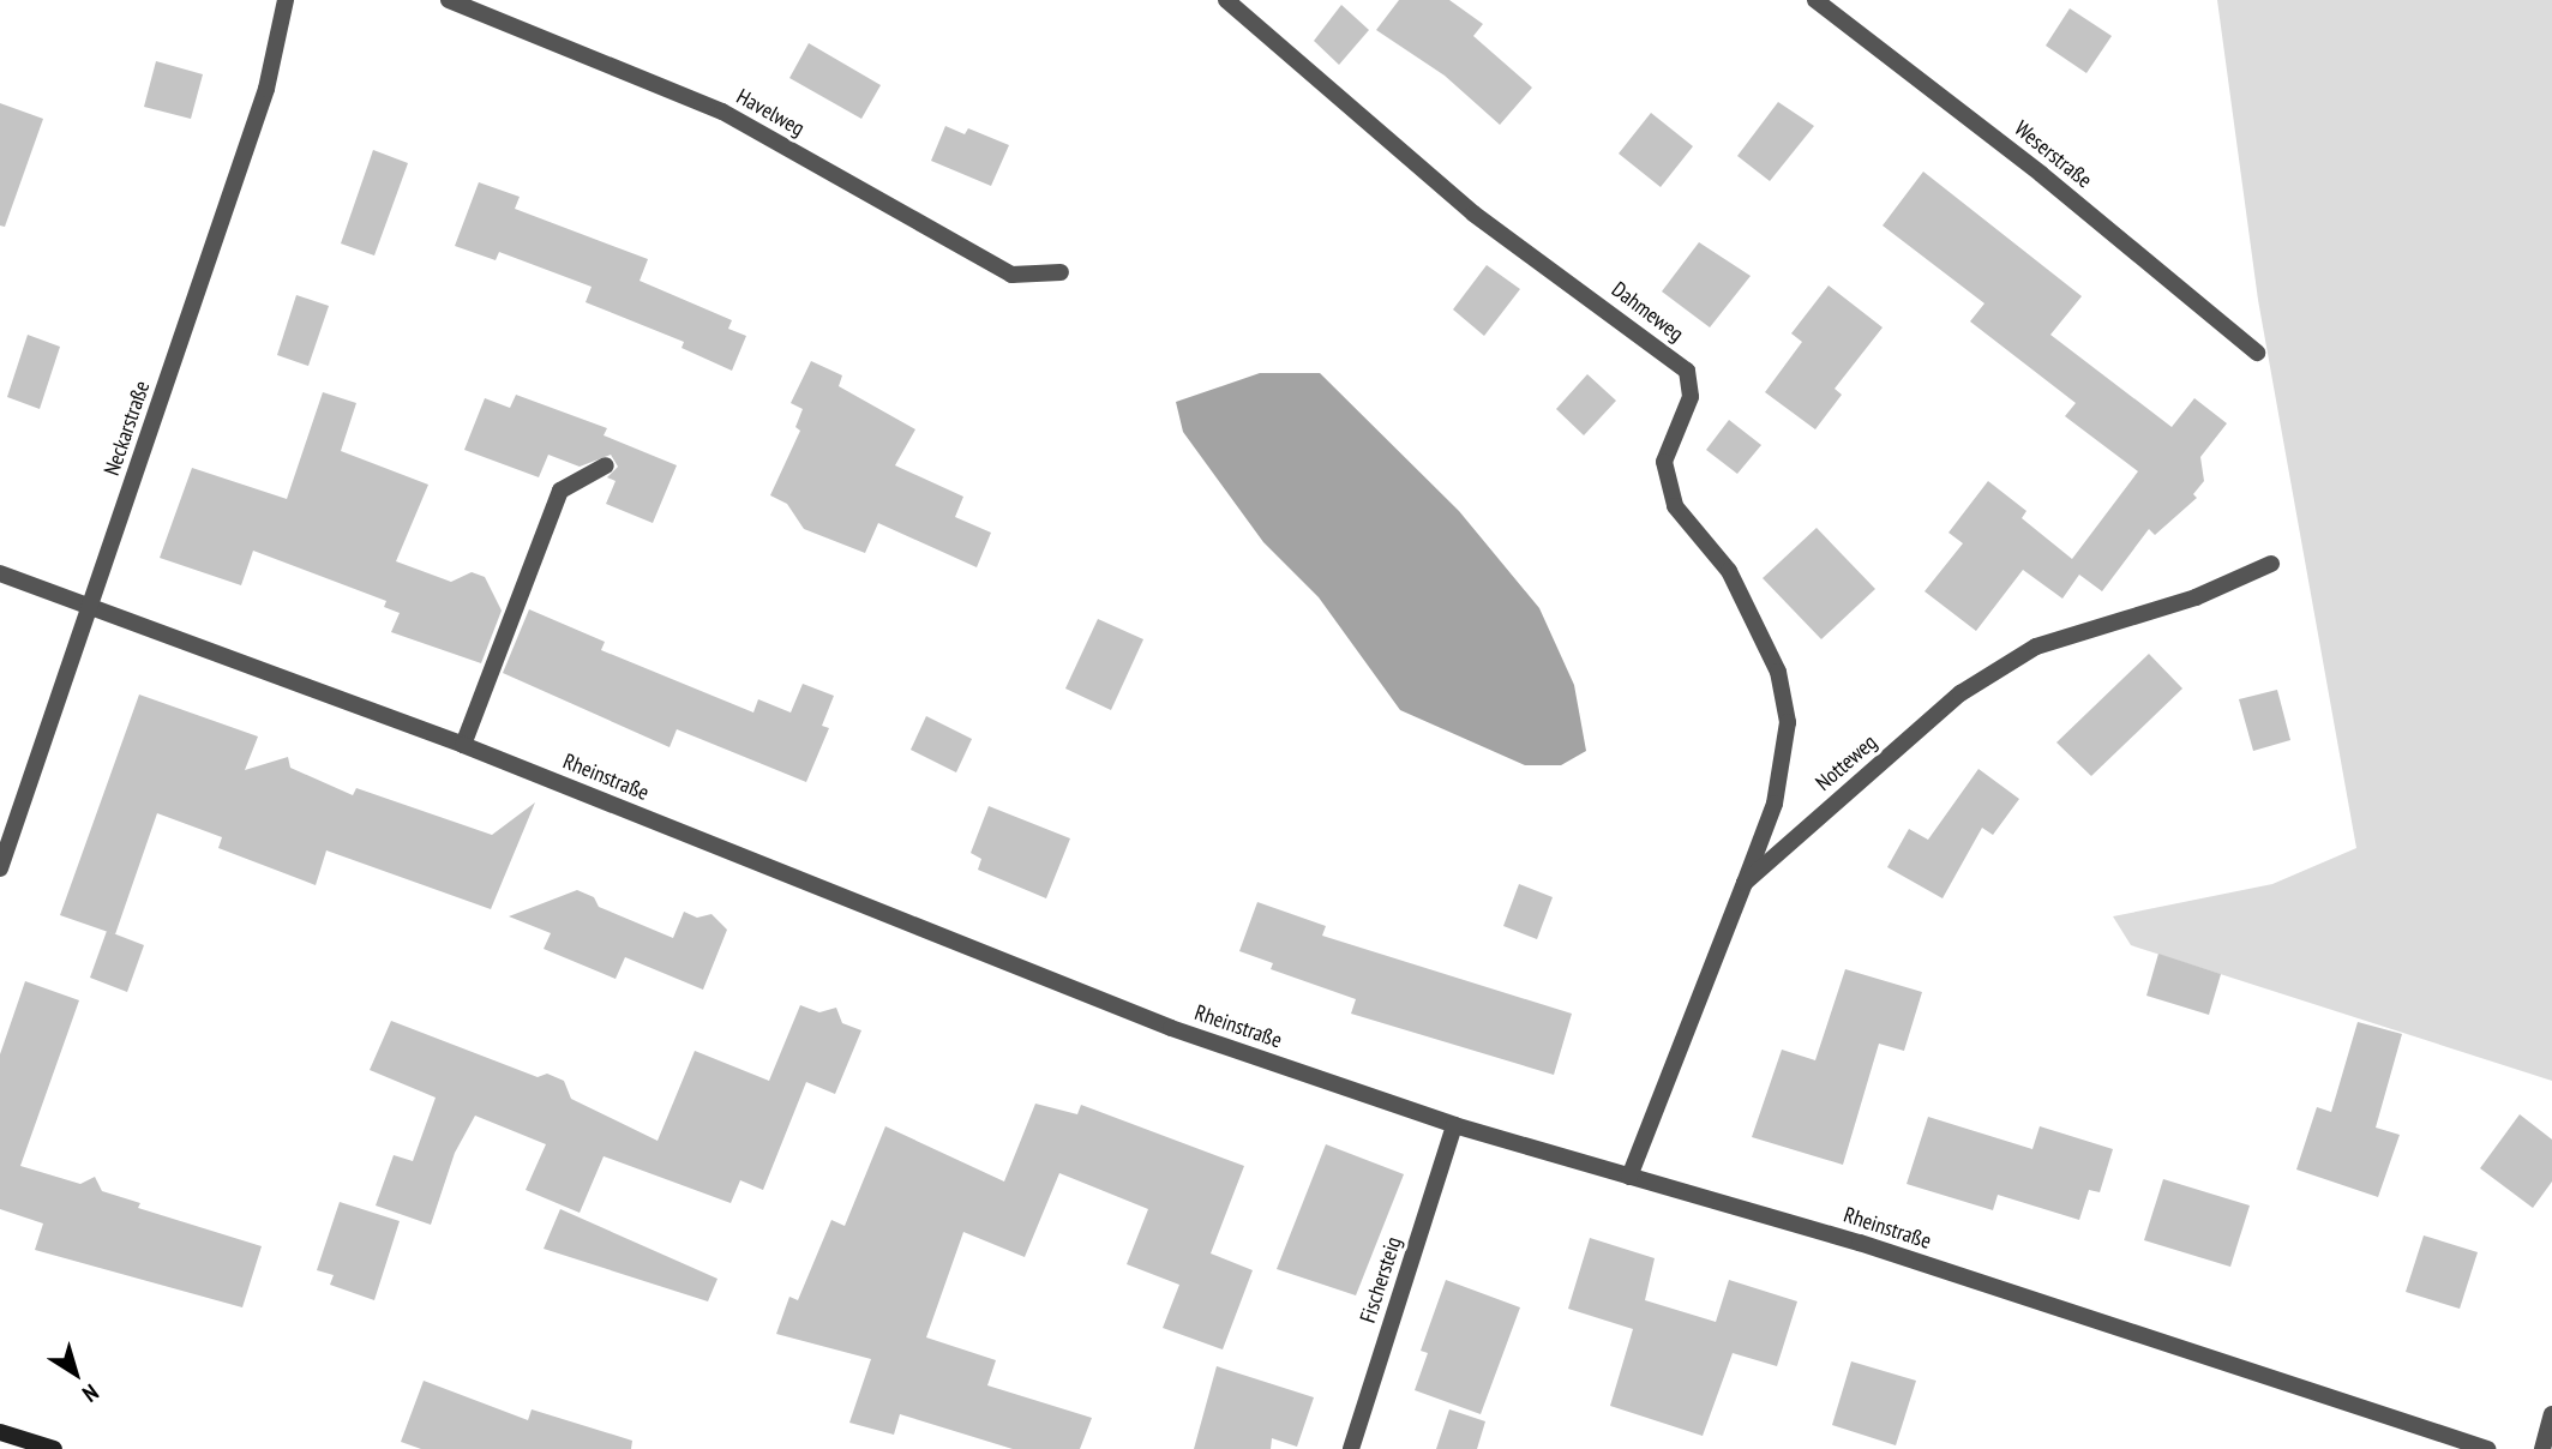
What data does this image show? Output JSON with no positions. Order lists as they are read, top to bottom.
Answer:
{
  "streets": {
    "street": [
      "Havelweg",
      "Weserstraße",
      "Dahmeweg",
      "Neckarstraße",
      "Notteweg",
      "Rheinstraße",
      "Fischersteig"
    ]
  },
  "crossings": [
    ["Dahmeweg", "Notteweg"],
    ["Neckarstraße", "Rheinstraße"],
    ["Notteweg", "Rheinstraße"],
    ["Rheinstraße", "Fischersteig"]
  ],
  "north": "bottom right"
}
